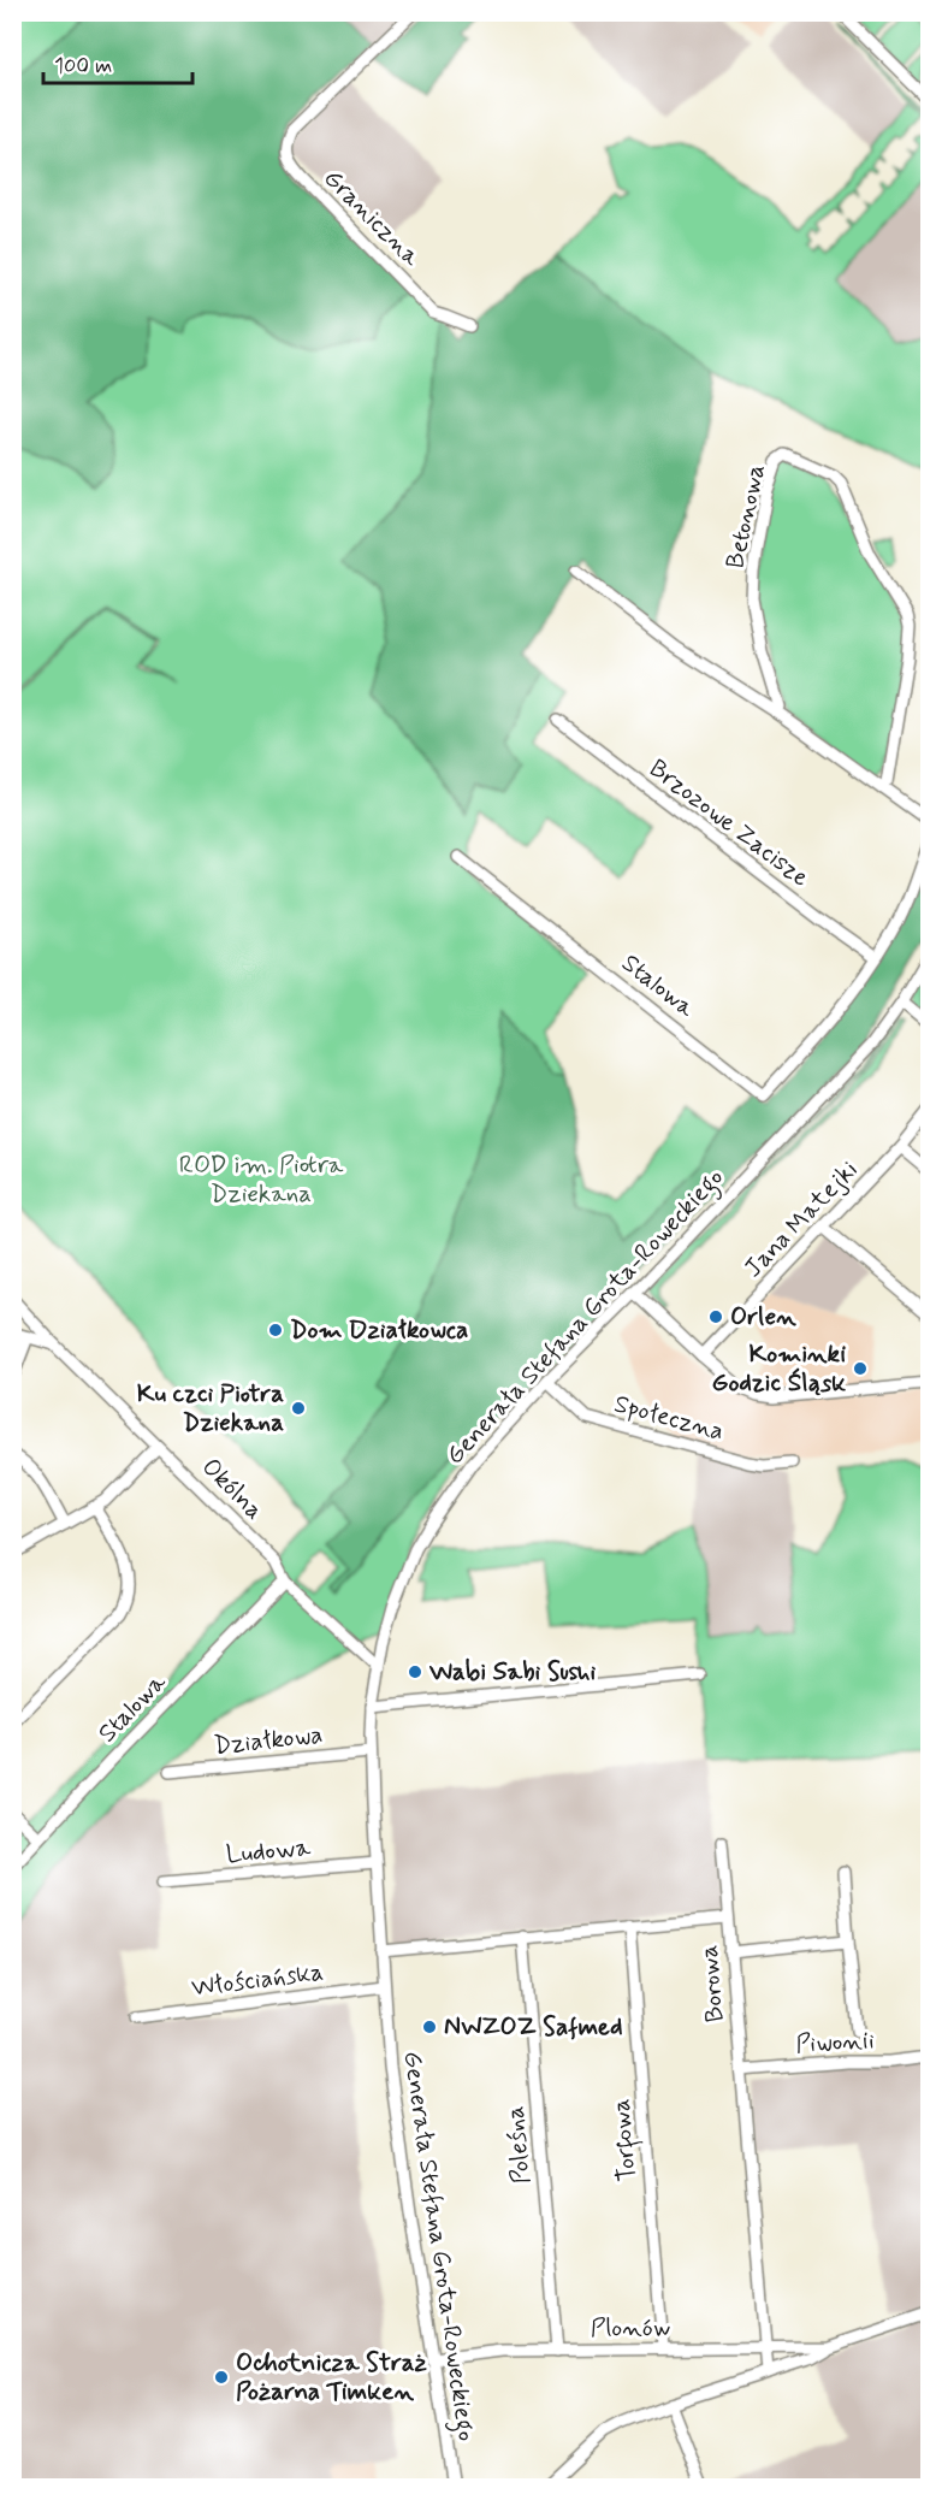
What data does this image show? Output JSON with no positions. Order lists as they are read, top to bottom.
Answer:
{
  "streets": {
    "street": [
      "Graniczna",
      "Betonowa",
      "Brzozowe Zacisze",
      "Stalowa",
      "Jana Matejki",
      "Generała Stefana Grota-Roweckiego",
      "Społeczna",
      "Okólna",
      "Działkowa",
      "Ludowa",
      "Włościańska",
      "Borowa",
      "Piwonii",
      "Torfowa",
      "Poleśna",
      "Plonów"
    ]
  },
  "crossings": [
    ["Brzozowe Zacisze", "Stalowa"],
    ["Stalowa", "Okólna"],
    ["Generała Stefana Grota-Roweckiego", "Społeczna"],
    ["Generała Stefana Grota-Roweckiego", "Okólna"],
    ["Generała Stefana Grota-Roweckiego", "Działkowa"],
    ["Generała Stefana Grota-Roweckiego", "Ludowa"],
    ["Generała Stefana Grota-Roweckiego", "Włościańska"],
    ["Generała Stefana Grota-Roweckiego", "Borowa"],
    ["Generała Stefana Grota-Roweckiego", "Plonów"],
    ["Borowa", "Piwonii"],
    ["Borowa", "Torfowa"],
    ["Borowa", "Poleśna"],
    ["Borowa", "Plonów"],
    ["Torfowa", "Plonów"],
    ["Poleśna", "Plonów"]
  ],
  "parks": ["ROD im. Piotra Dziekana"],
  "places": [
    "Orlen",
    "Dom Działkowca",
    "Kominki Godzic Śląsk",
    "Ku czci Piotra Dziekana",
    "Wabi Sabi Sushi",
    "NWZOZ Safmed",
    "Ochotnicza Straż Pożarna Timken"
  ],
  "scale_bar": "100 m"
}
